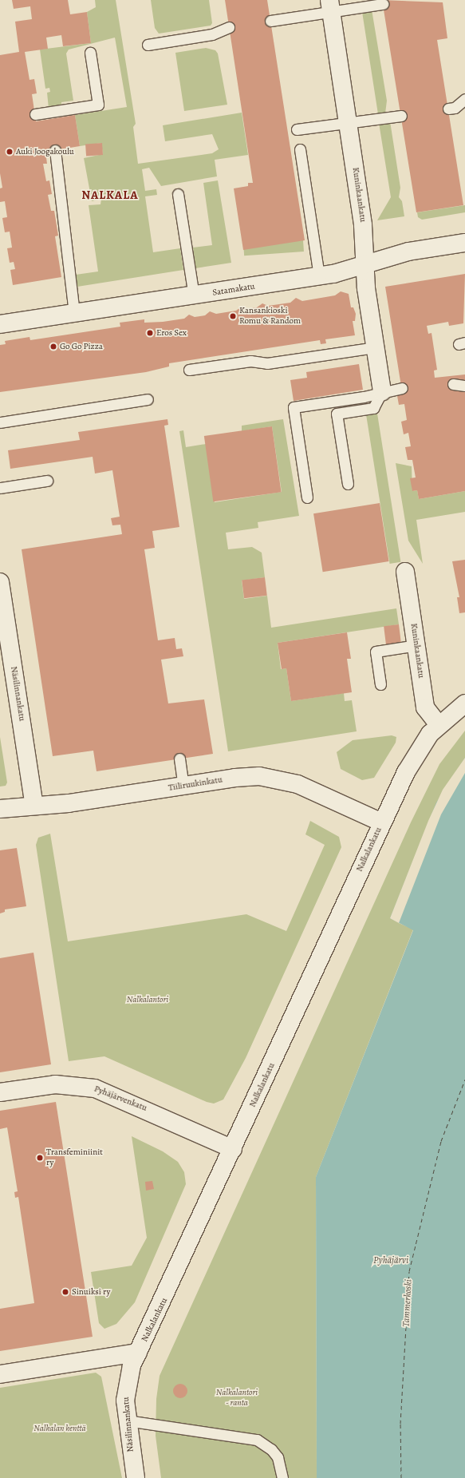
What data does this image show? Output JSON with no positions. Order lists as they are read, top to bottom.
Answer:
{
  "streets": {
    "street": [
      "Kuninkaankatu",
      "Satamakatu",
      "Näsilinnankatu",
      "Tiiliruukinkatu",
      "Nalkalankatu",
      "Pyhäjärvenkatu"
    ]
  },
  "crossings": [
    ["Kuninkaankatu", "Satamakatu"],
    ["Kuninkaankatu", "Nalkalankatu"],
    ["Näsilinnankatu", "Tiiliruukinkatu"],
    ["Näsilinnankatu", "Nalkalankatu"],
    ["Tiiliruukinkatu", "Nalkalankatu"],
    ["Nalkalankatu", "Pyhäjärvenkatu"]
  ],
  "districts": ["NALKALA"],
  "water": ["Pyhäjärvi", "Tammerkoski"],
  "parks": ["Nalkalantori", "Nalkalantori - ranta", "Nalkalan kenttä"],
  "places": [
    "Auki Joogakoulu",
    "Kansankioski Romu & Random",
    "Eros Sex",
    "Go Go Pizza",
    "Transfeminiinit ry",
    "Sinuiksi ry"
  ]
}
